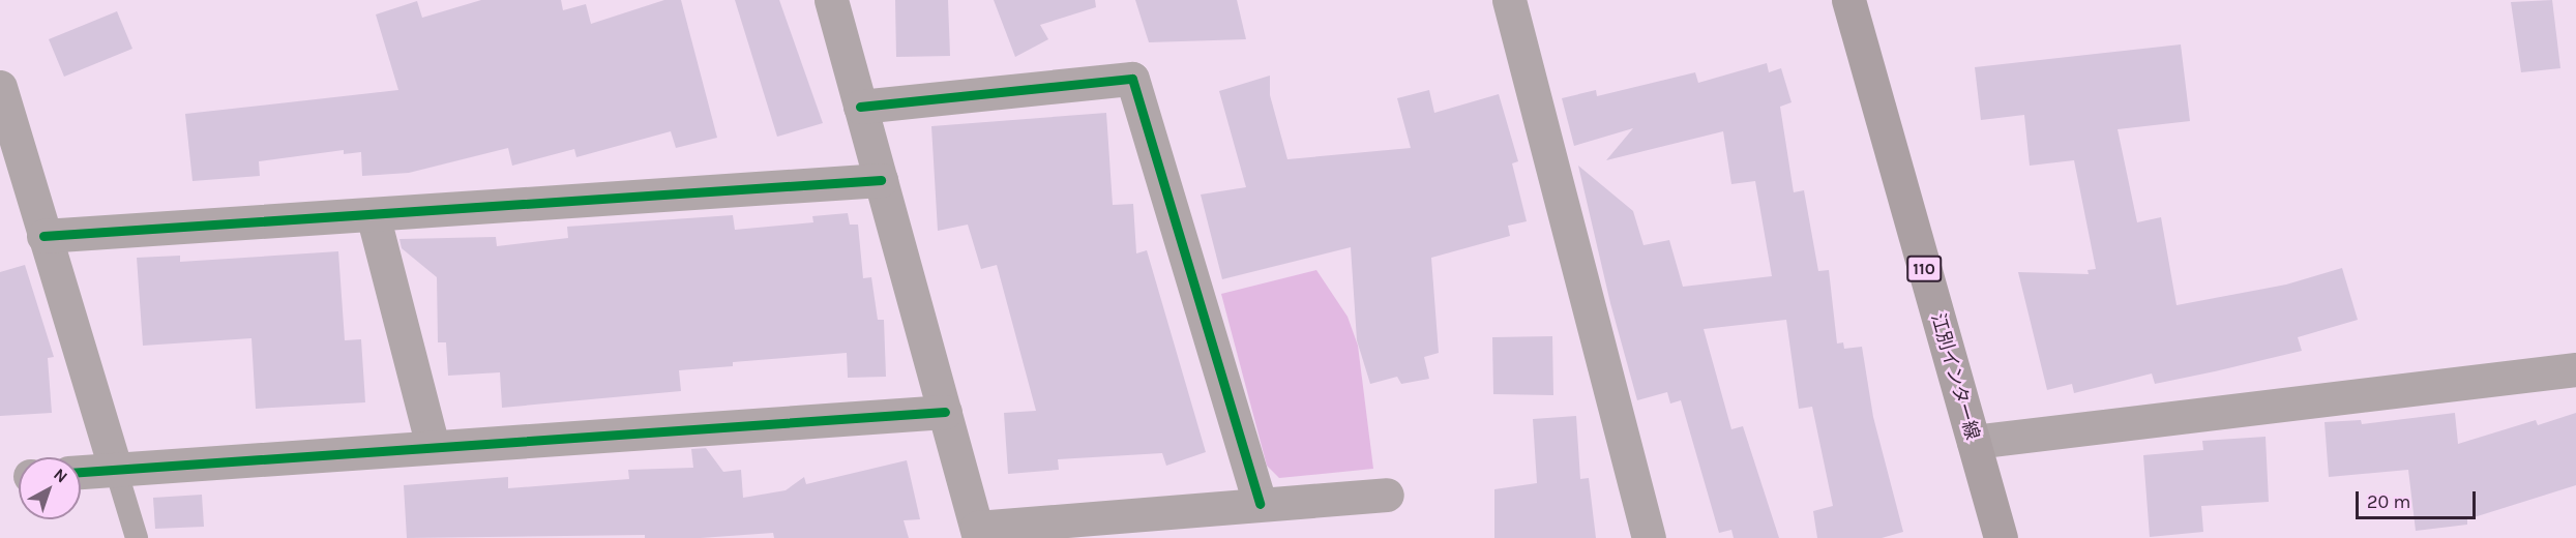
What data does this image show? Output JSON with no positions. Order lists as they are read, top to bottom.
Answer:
{
  "streets": {
    "main road": ["110", "江別インター線"]
  },
  "scale_bar": "20 m",
  "north": "top right"
}
